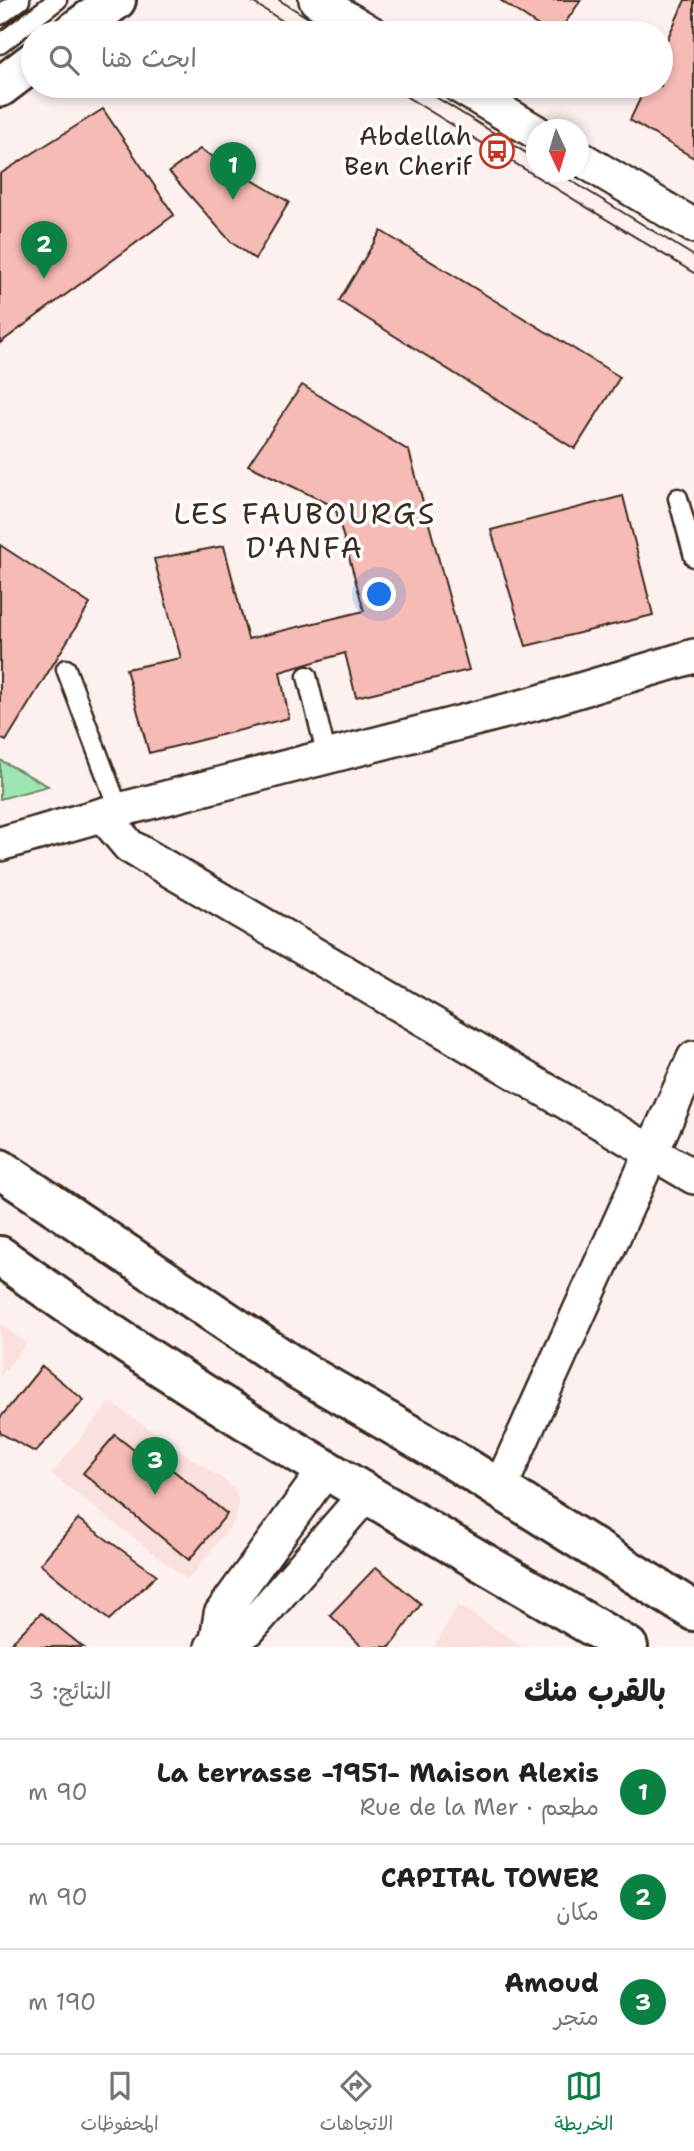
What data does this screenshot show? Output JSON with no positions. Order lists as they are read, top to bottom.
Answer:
{
  "districts": ["LES FAUBOURGS D'ANFA"],
  "places": {
    "bus stop": ["Abdellah Ben Cherif"]
  },
  "north": "bottom",
  "page": {
    "search": "ابحث هنا",
    "pins": ["1", "2", "3"],
    "heading": ["بالقرب منك", "النتائج: 3"],
    "list": [
      {
        "mark": "1",
        "name": "La terrasse -1951- Maison Alexis",
        "note": "مطعم · Rue de la Mer",
        "value": "90 m"
      },
      {
        "mark": "2",
        "name": "CAPITAL TOWER",
        "note": "مكان",
        "value": "90 m"
      },
      {
        "mark": "3",
        "name": "Amoud",
        "note": "متجر",
        "value": "190 m"
      }
    ],
    "nav": ["الخريطة", "الاتجاهات", "المحفوظات"]
  }
}
